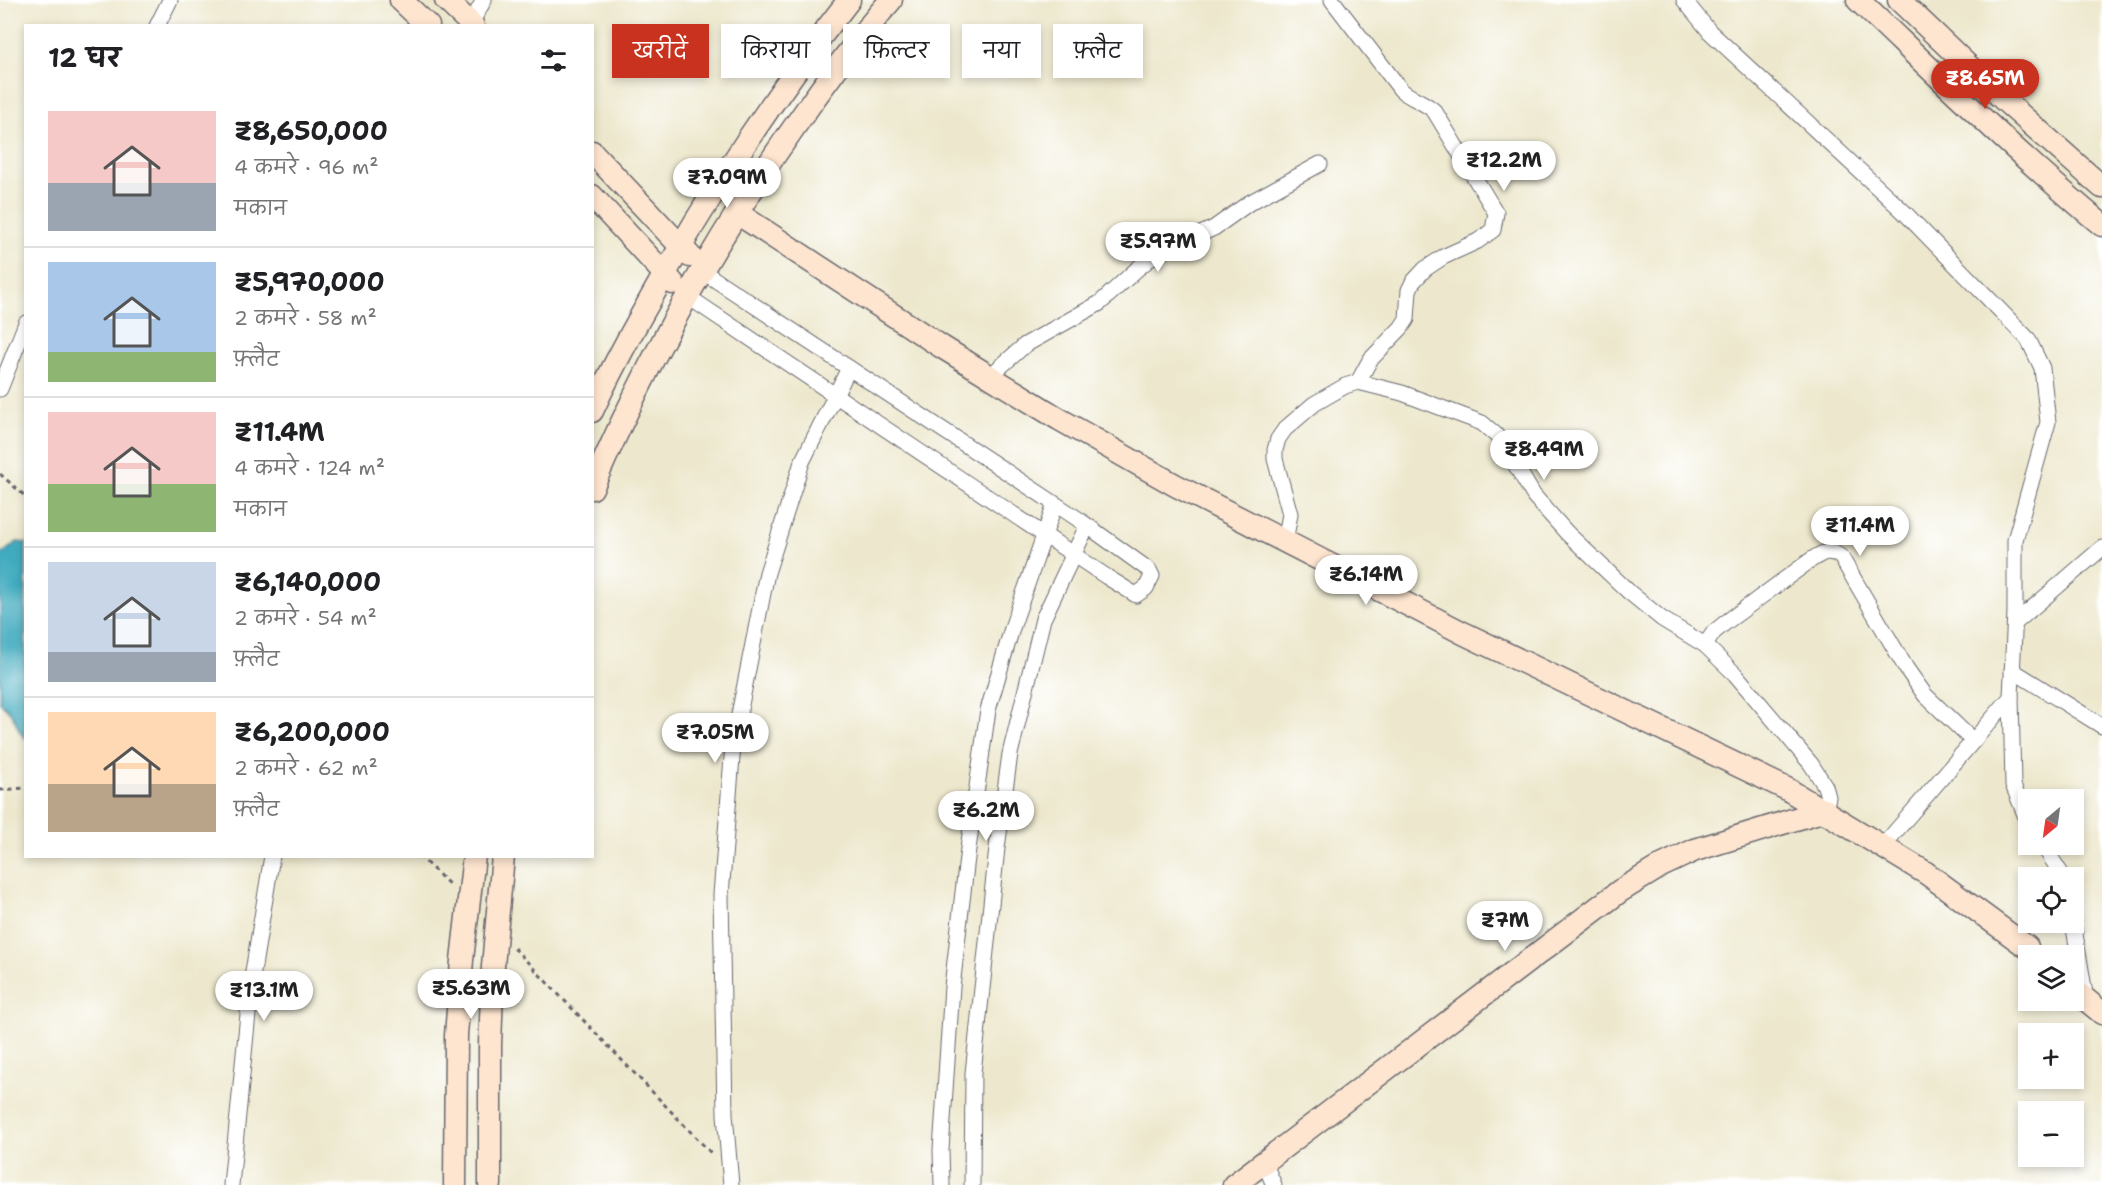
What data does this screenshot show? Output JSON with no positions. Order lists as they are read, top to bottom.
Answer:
{
  "north": "bottom left",
  "page": {
    "chip": [
      "खरीदें",
      "किराया",
      "फ़िल्टर",
      "नया",
      "फ़्लैट"
    ],
    "heading": "12 घर",
    "price": [
      "₹8.65M",
      "₹12.2M",
      "₹7.09M",
      "₹5.97M",
      "₹8.49M",
      "₹11.4M",
      "₹6.14M",
      "₹7.05M",
      "₹6.2M",
      "₹7M",
      "₹5.63M",
      "₹13.1M"
    ],
    "list": [
      {
        "name": "₹8,650,000",
        "note": "4 कमरे · 96 m² · मकान"
      },
      {
        "name": "₹5,970,000",
        "note": "2 कमरे · 58 m² · फ़्लैट"
      },
      {
        "name": "₹11.4M",
        "note": "4 कमरे · 124 m² · मकान"
      },
      {
        "name": "₹6,140,000",
        "note": "2 कमरे · 54 m² · फ़्लैट"
      },
      {
        "name": "₹6,200,000",
        "note": "2 कमरे · 62 m² · फ़्लैट"
      }
    ],
    "map_buttons": ["+", "−"]
  }
}
